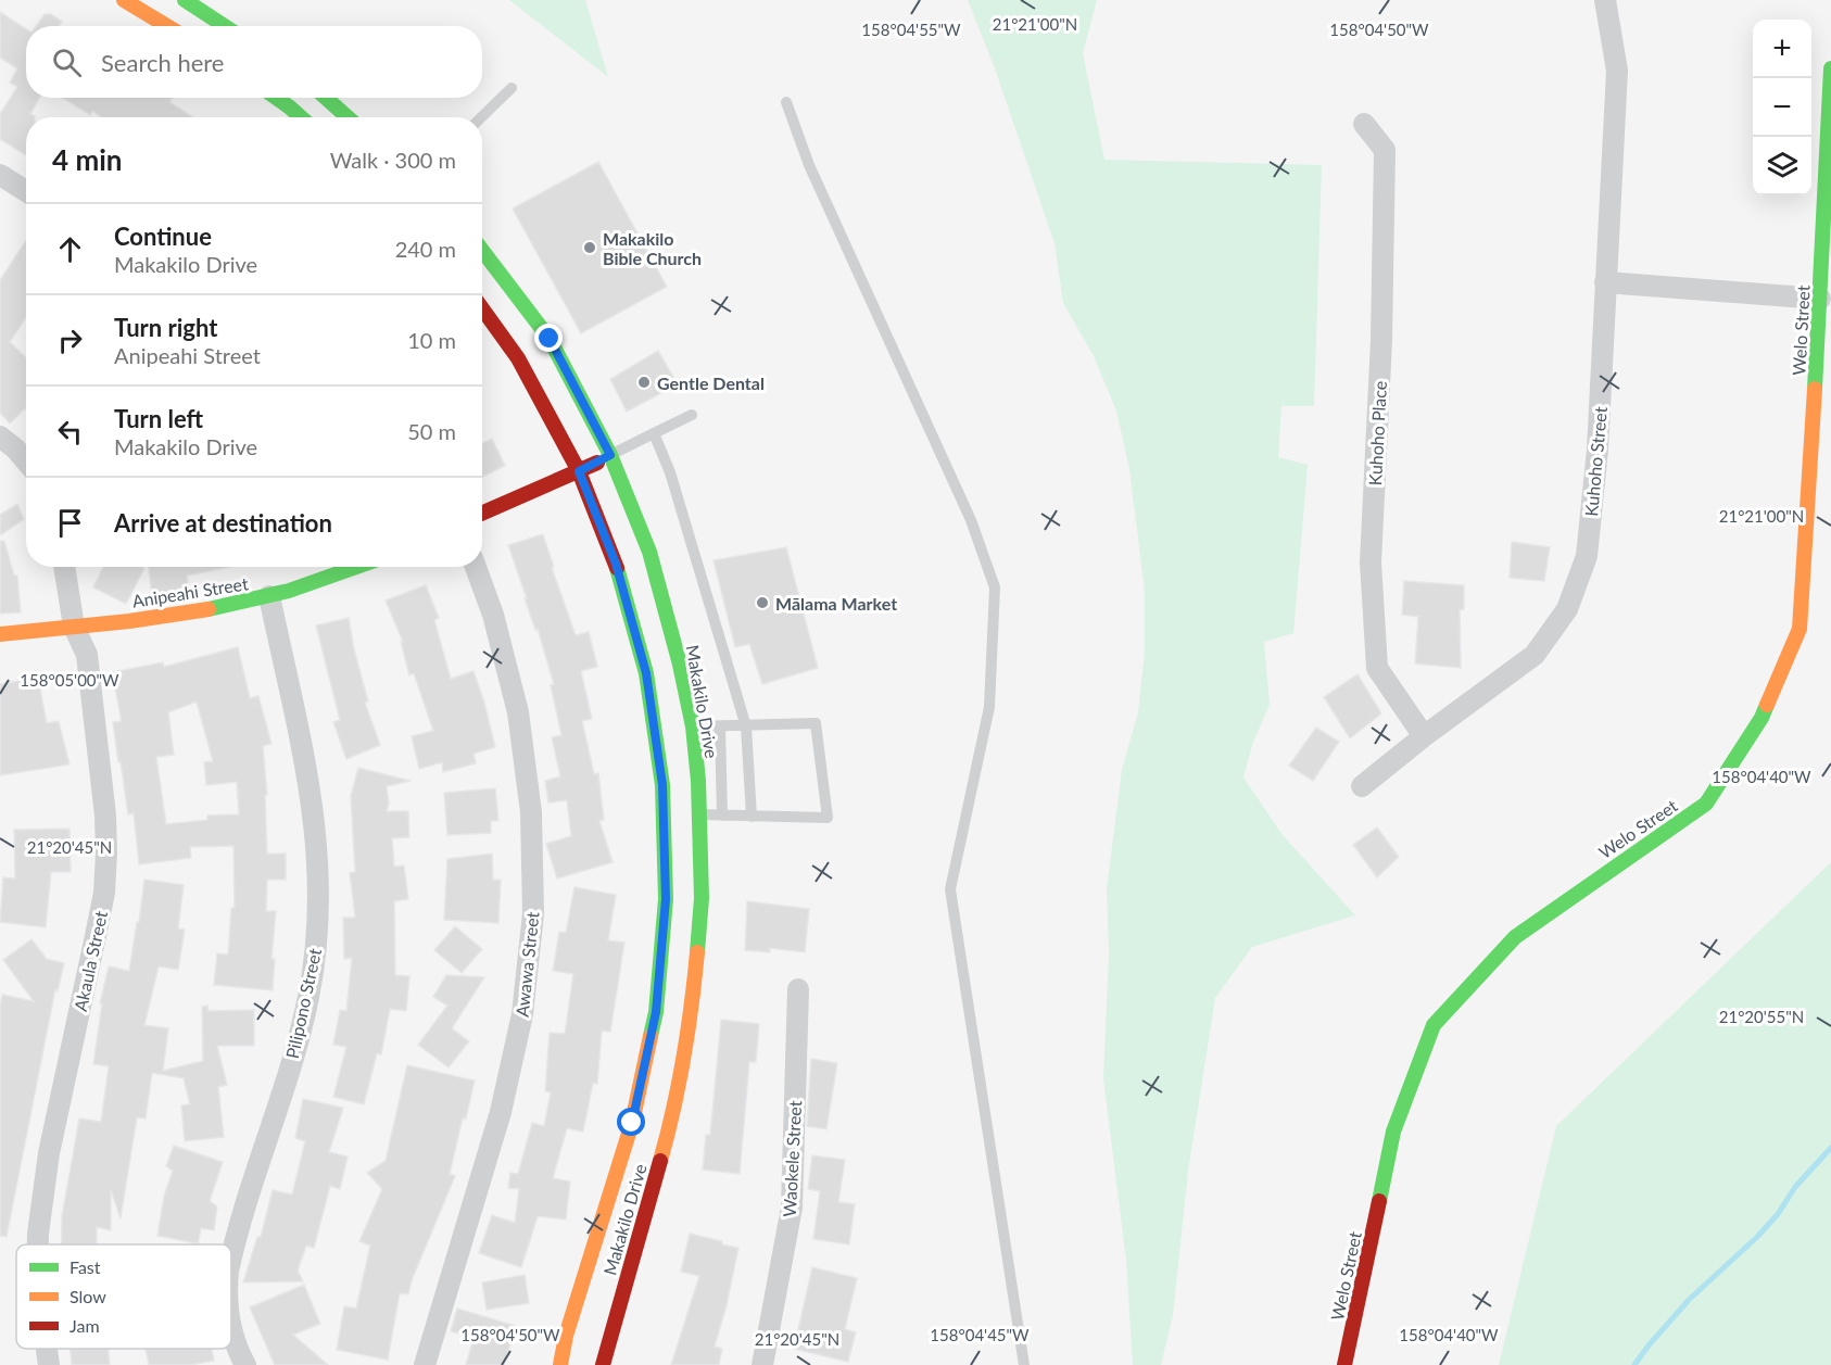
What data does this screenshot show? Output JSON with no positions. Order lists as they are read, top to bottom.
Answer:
{
  "streets": {
    "main road": ["Welo Street", "Anipeahi Street", "Makakilo Drive"],
    "street": [
      "Kuhoho Place",
      "Kuhoho Street",
      "Akaula Street",
      "Awawa Street",
      "Pilipono Street",
      "Waokele Street"
    ]
  },
  "crossings": [
    ["Kuhoho Place", "Kuhoho Street"],
    ["Anipeahi Street", "Akaula Street"],
    ["Anipeahi Street", "Pilipono Street"]
  ],
  "places": ["Makakilo Bible Church", "Gentle Dental", "Mālama Market"],
  "legend": ["Fast", "Slow", "Jam"],
  "page": {
    "map_buttons": ["+", "−"],
    "search": "Search here",
    "heading": ["4 min", "Walk · 300 m"],
    "list": [
      ["Continue", "Makakilo Drive", "240 m"],
      ["Turn right", "Anipeahi Street", "10 m"],
      ["Turn left", "Makakilo Drive", "50 m"],
      "Arrive at destination"
    ]
  },
  "coordinates": [
    "21°21'00\"N",
    "158°04'55\"W",
    "158°04'50\"W",
    "158°05'00\"W",
    "158°04'40\"W",
    "21°20'45\"N",
    "21°20'55\"N",
    "158°04'45\"W"
  ]
}
